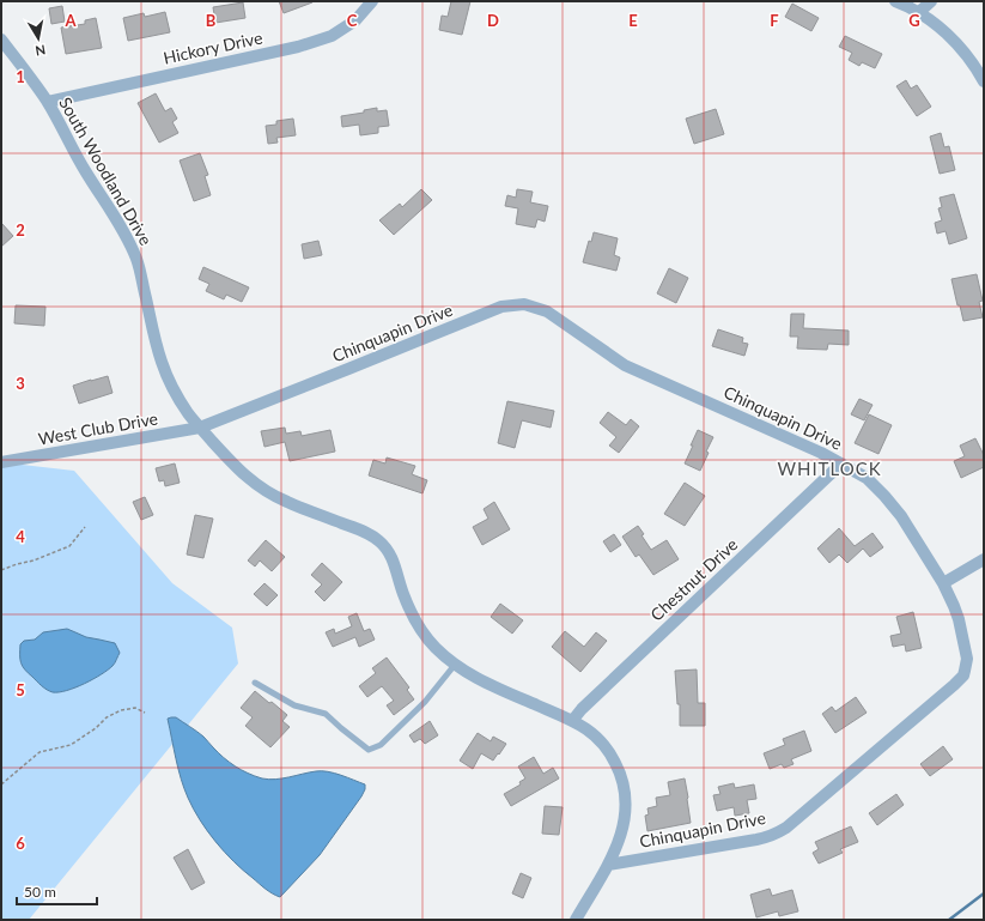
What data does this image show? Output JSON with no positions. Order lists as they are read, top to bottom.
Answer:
{
  "streets": {
    "street": [
      "Hickory Drive",
      "South Woodland Drive",
      "Chinquapin Drive",
      "West Club Drive",
      "Chestnut Drive"
    ]
  },
  "crossings": [
    ["Hickory Drive", "South Woodland Drive"],
    ["South Woodland Drive", "Chinquapin Drive"],
    ["South Woodland Drive", "West Club Drive"],
    ["South Woodland Drive", "Chestnut Drive"],
    ["Chinquapin Drive", "West Club Drive"],
    ["Chinquapin Drive", "Chestnut Drive"]
  ],
  "districts": ["WHITLOCK"],
  "scale_bar": "50 m",
  "north": "bottom",
  "grid": {
    "columns": [
      "A",
      "B",
      "C",
      "D",
      "E",
      "F",
      "G"
    ],
    "rows": [
      "1",
      "2",
      "3",
      "4",
      "5",
      "6"
    ]
  }
}
